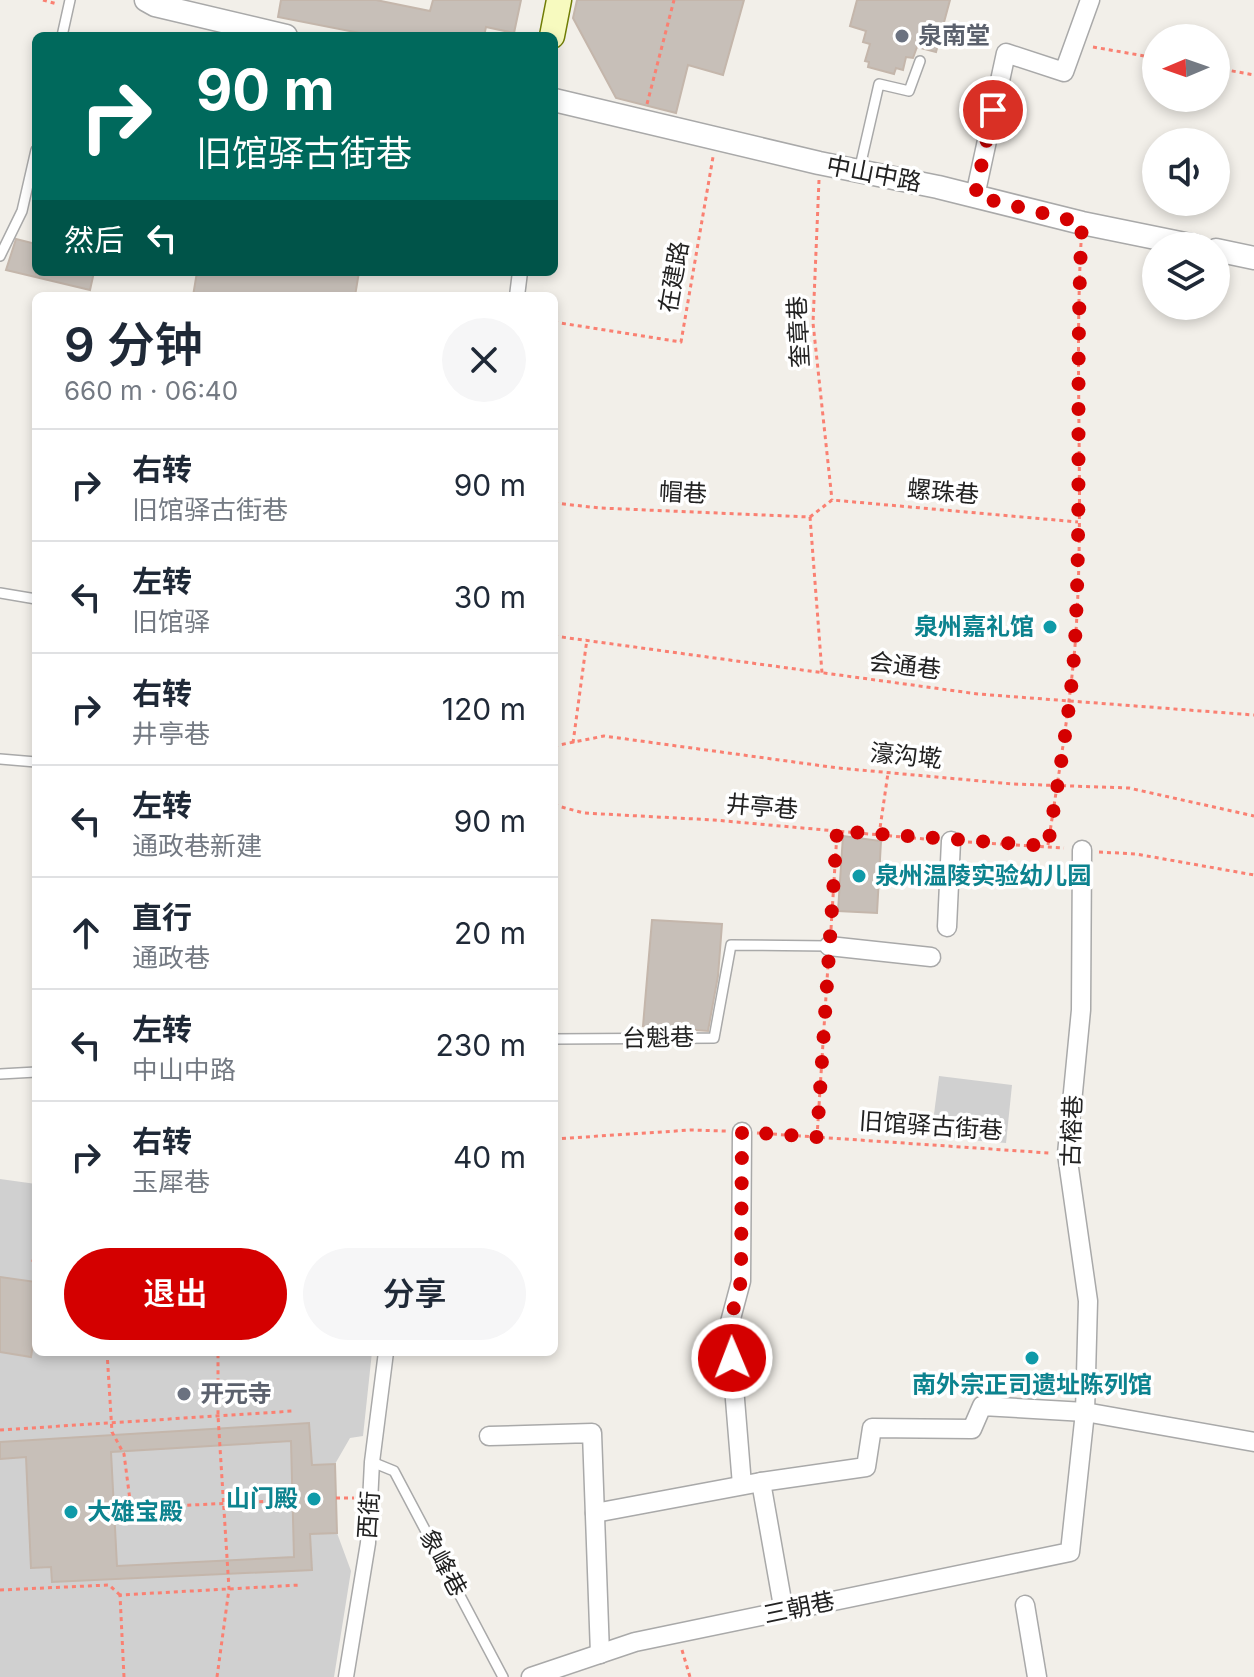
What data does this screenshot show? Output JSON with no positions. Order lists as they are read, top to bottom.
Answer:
{
  "streets": {
    "street": [
      "中山中路",
      "古榕巷",
      "西街",
      "三朝巷"
    ],
    "lane": ["台魁巷", "象峰巷"],
    "path": [
      "在建路",
      "奎章巷",
      "螺珠巷",
      "帽巷",
      "会通巷",
      "濠沟墘",
      "井亭巷",
      "旧馆驿古街巷"
    ]
  },
  "crossings": [
    ["中山中路", "在建路"],
    ["中山中路", "奎章巷"],
    ["奎章巷", "螺珠巷"],
    ["井亭巷", "古榕巷"],
    ["旧馆驿古街巷", "古榕巷"],
    ["古榕巷", "三朝巷"],
    ["西街", "象峰巷"]
  ],
  "places": [
    "泉南堂",
    "泉州嘉礼馆",
    "泉州温陵实验幼儿园",
    "南外宗正司遗址陈列馆",
    "开元寺",
    "山门殿",
    "大雄宝殿"
  ],
  "north": "left",
  "page": {
    "turn": ["90 m", "旧馆驿古街巷"],
    "then": "然后",
    "heading": ["9 分钟", "660 m · 06:40"],
    "list": [
      {
        "name": "右转",
        "note": "旧馆驿古街巷",
        "value": "90 m"
      },
      {
        "name": "左转",
        "note": "旧馆驿",
        "value": "30 m"
      },
      {
        "name": "右转",
        "note": "井亭巷",
        "value": "120 m"
      },
      {
        "name": "左转",
        "note": "通政巷新建",
        "value": "90 m"
      },
      {
        "name": "直行",
        "note": "通政巷",
        "value": "20 m"
      },
      {
        "name": "左转",
        "note": "中山中路",
        "value": "230 m"
      },
      {
        "name": "右转",
        "note": "玉犀巷",
        "value": "40 m"
      }
    ],
    "buttons": ["退出", "分享"]
  }
}
